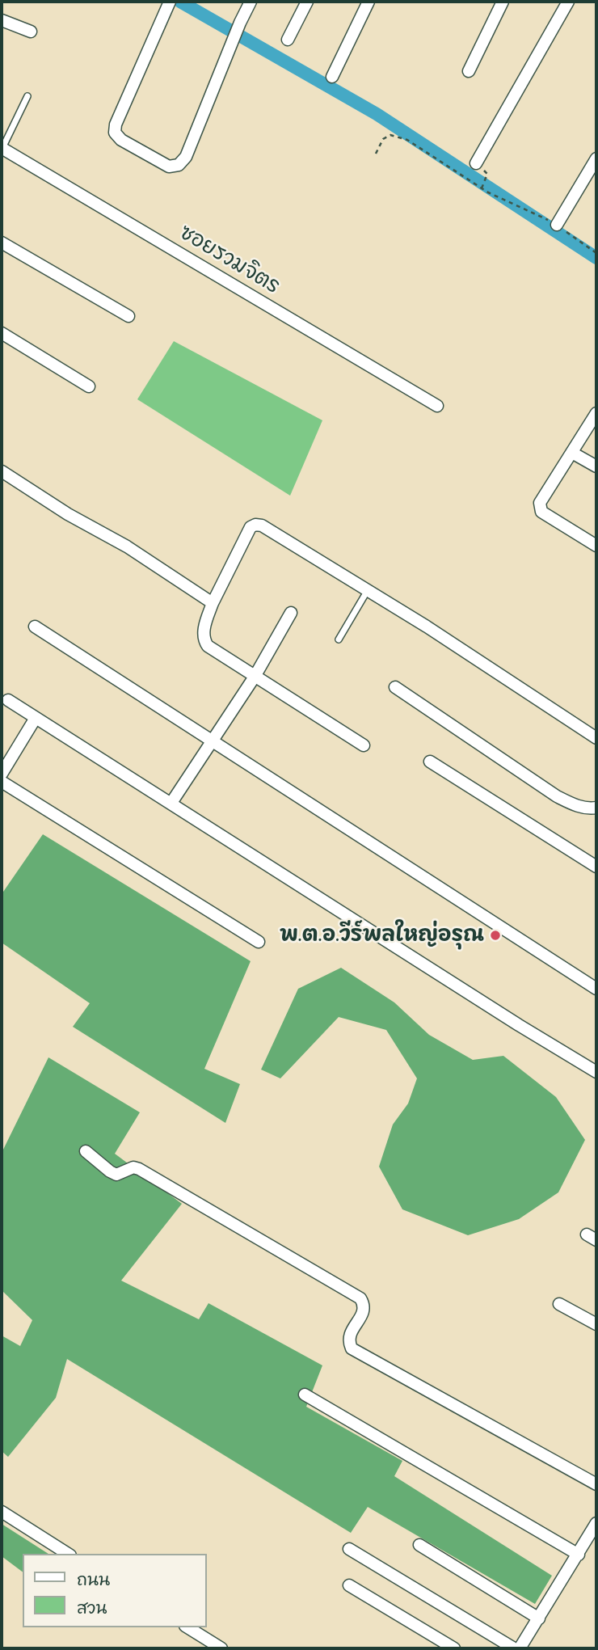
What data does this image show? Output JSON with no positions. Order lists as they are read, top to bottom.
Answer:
{
  "streets": {
    "street": ["ซอยรวมจิตร"]
  },
  "places": ["พ.ต.อ.วีร์พลใหญ่อรุณ"],
  "legend": ["ถนน", "สวน"]
}
